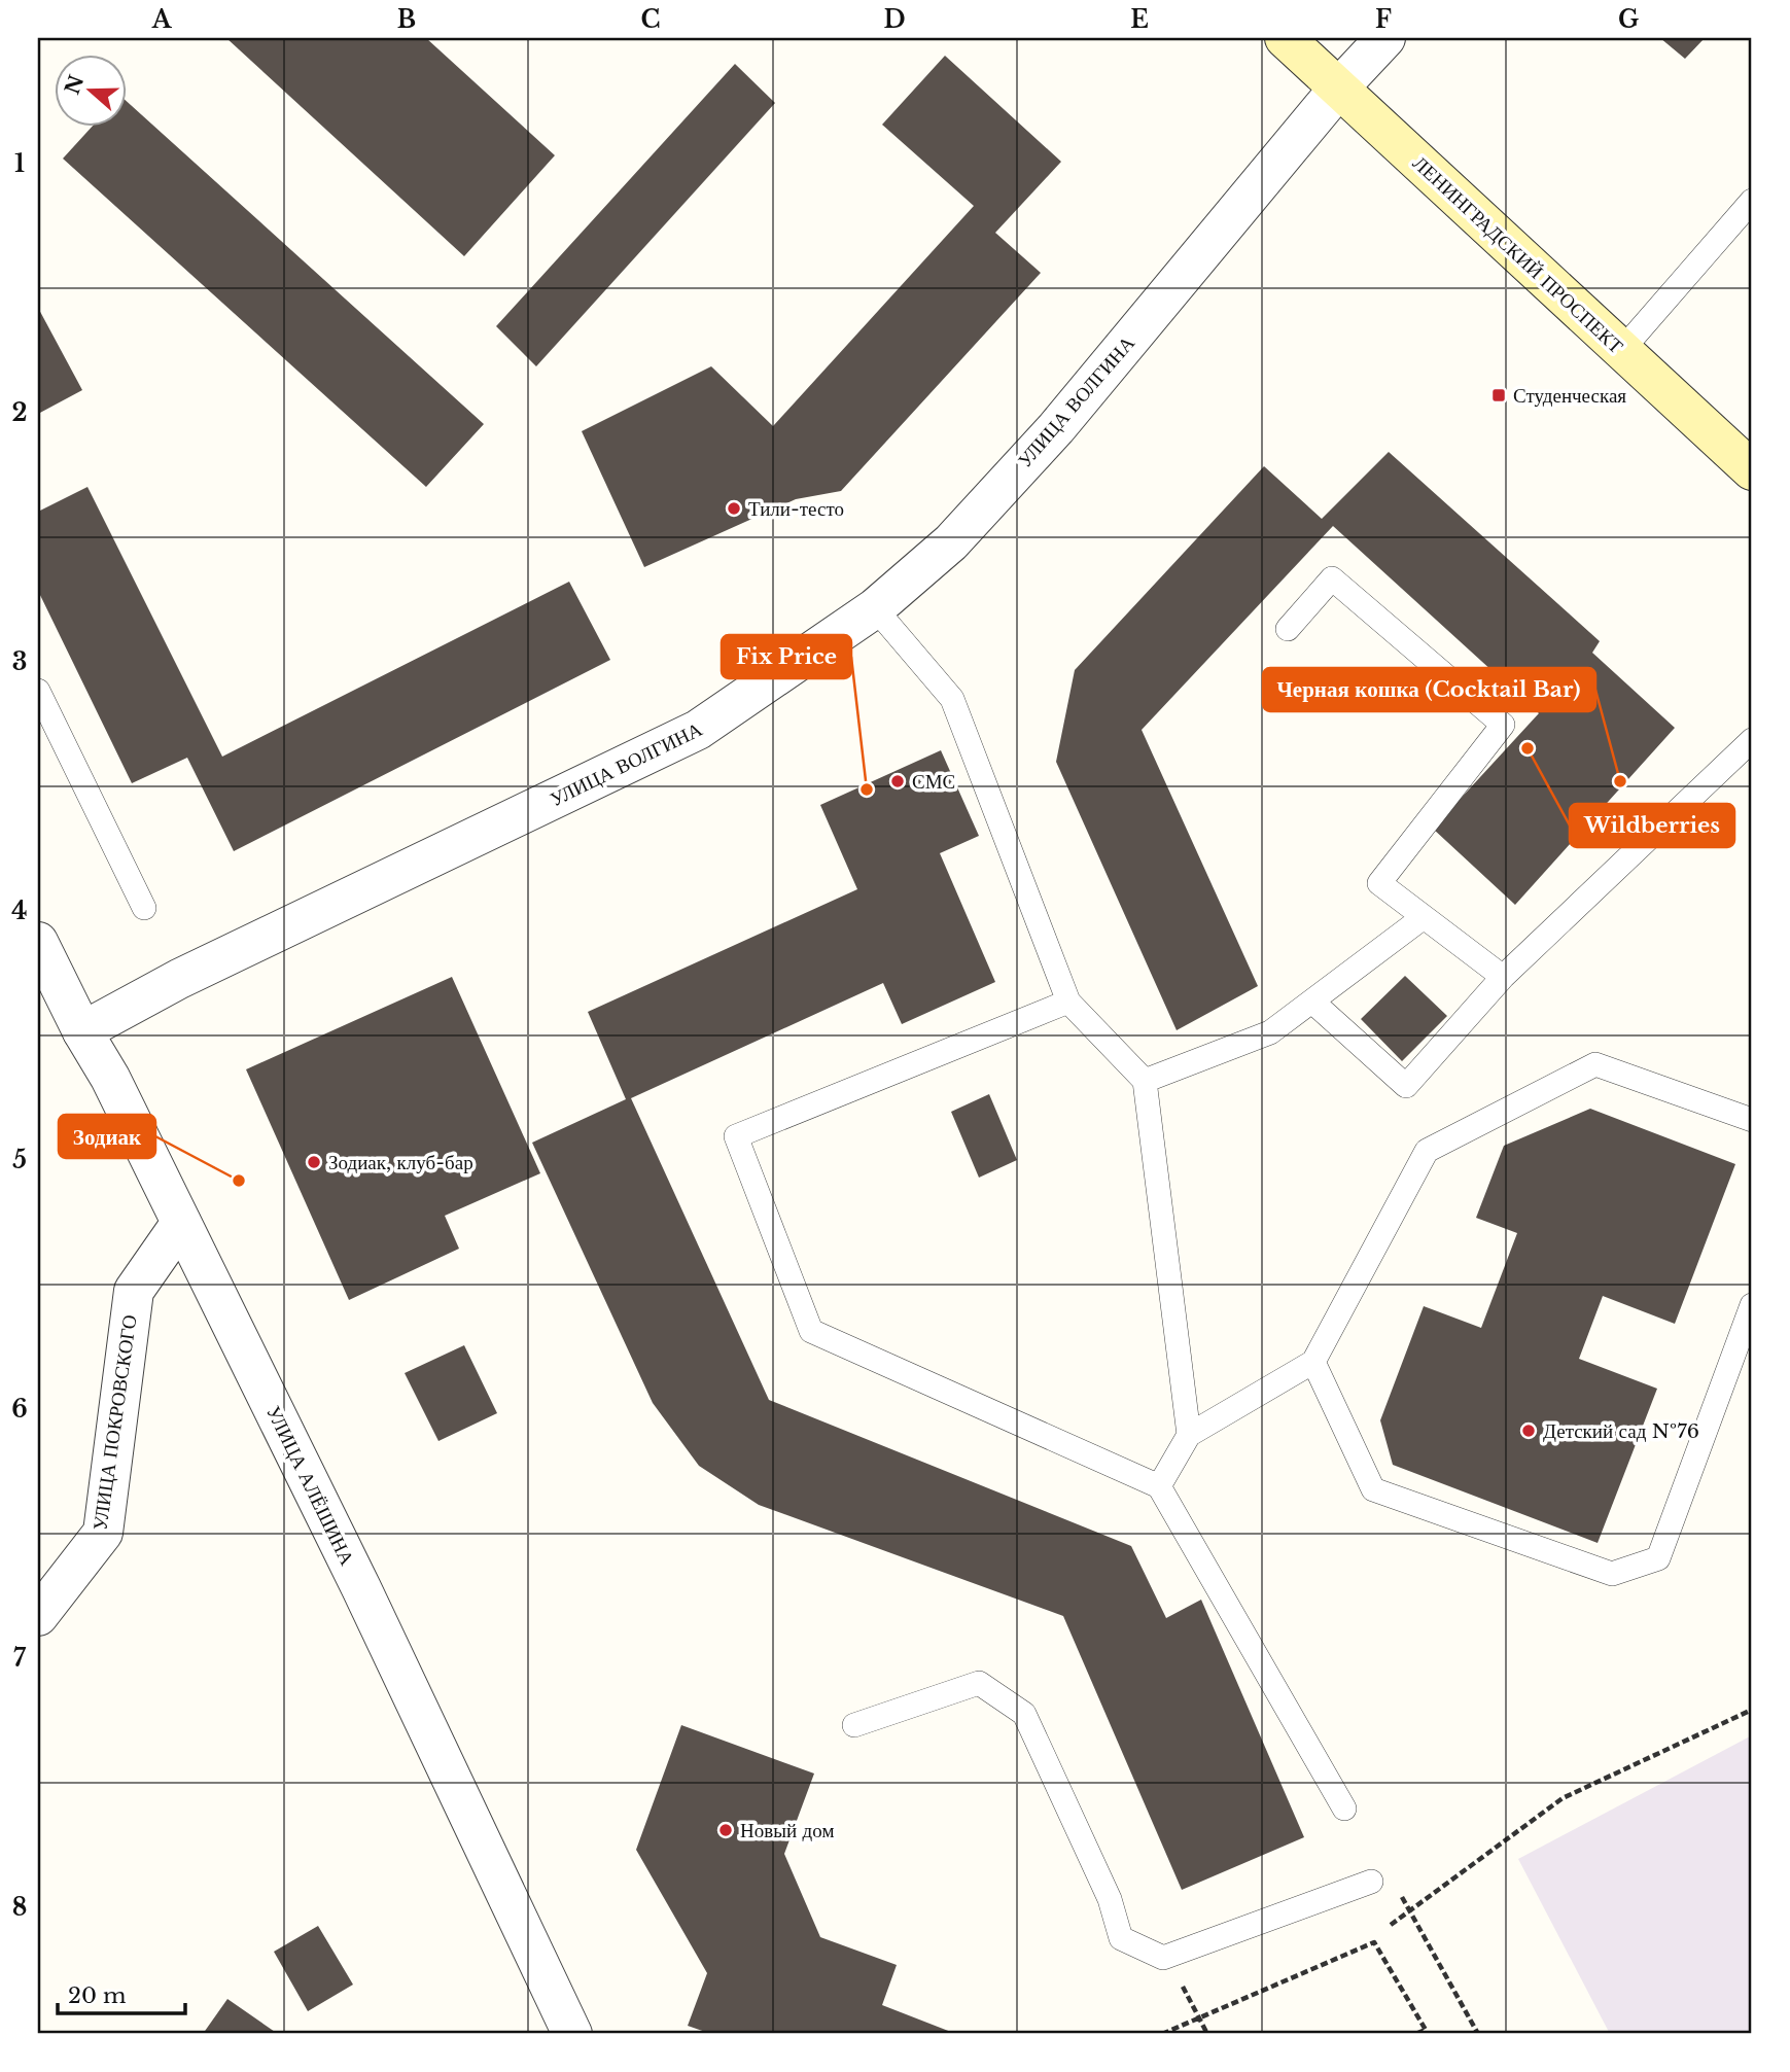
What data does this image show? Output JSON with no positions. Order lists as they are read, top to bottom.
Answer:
{
  "streets": {
    "main road": ["ЛЕНИНГРАДСКИЙ ПРОСПЕКТ"],
    "street": ["УЛИЦА ВОЛГИНА", "УЛИЦА ПОКРОВСКОГО", "УЛИЦА АЛЁШИНА"]
  },
  "crossings": [
    ["ЛЕНИНГРАДСКИЙ ПРОСПЕКТ", "УЛИЦА ВОЛГИНА"],
    ["УЛИЦА ВОЛГИНА", "УЛИЦА АЛЁШИНА"],
    ["УЛИЦА ПОКРОВСКОГО", "УЛИЦА АЛЁШИНА"]
  ],
  "places": {
    "transit": ["Студенческая"],
    "other": [
      "Тили-тесто",
      "Wildberries",
      "СМС",
      "Черная кошка (Cocktail Bar)",
      "Fix Price",
      "Зодиак, клуб-бар",
      "Зодиак",
      "Детский сад №76",
      "Новый дом"
    ]
  },
  "scale_bar": "20 m",
  "north": "left",
  "grid": {
    "columns": [
      "A",
      "B",
      "C",
      "D",
      "E",
      "F",
      "G"
    ],
    "rows": [
      "1",
      "2",
      "3",
      "4",
      "5",
      "6",
      "7",
      "8"
    ]
  }
}
